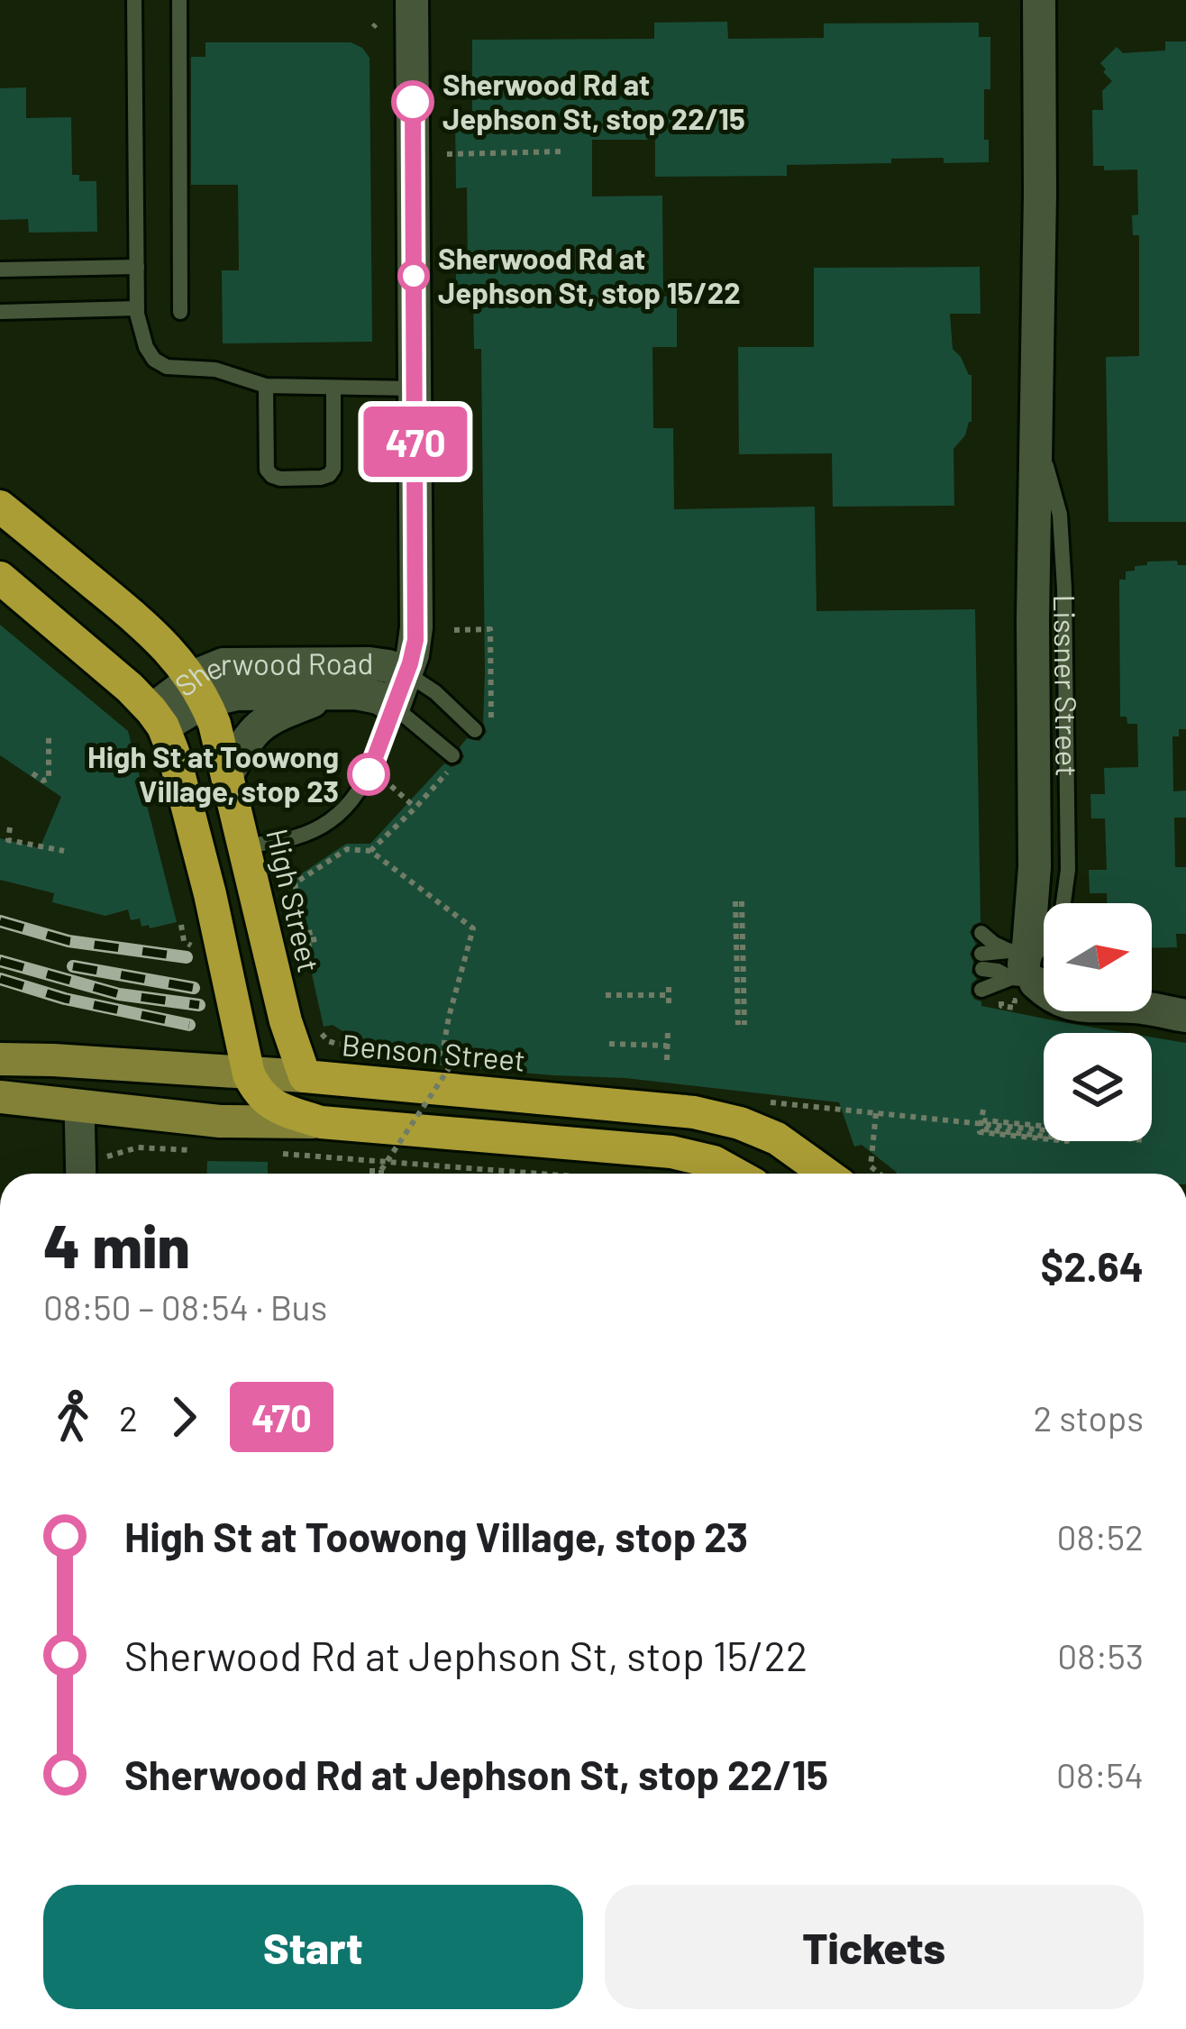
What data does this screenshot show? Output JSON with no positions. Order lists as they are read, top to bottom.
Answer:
{
  "streets": {
    "highway": ["High Street", "Benson Street"],
    "street": ["Sherwood Road", "Lissner Street"]
  },
  "crossings": [
    ["Sherwood Road", "High Street"],
    ["High Street", "Benson Street"]
  ],
  "places": ["Sherwood Rd at Jephson St, stop 22/15", "Sherwood Rd at Jephson St, stop 15/22", "High St at Toowong Village, stop 23"],
  "lines": ["bus line 470"],
  "north": "right",
  "page": {
    "on_map": "470",
    "heading": ["4 min", "08:50 – 08:54 · Bus", "$2.64"],
    "legs": ["2", "470", "2 stops"],
    "list": [
      {
        "name": "High St at Toowong Village, stop 23",
        "value": "08:52"
      },
      {
        "name": "Sherwood Rd at Jephson St, stop 15/22",
        "value": "08:53"
      },
      {
        "name": "Sherwood Rd at Jephson St, stop 22/15",
        "value": "08:54"
      }
    ],
    "buttons": ["Start", "Tickets"]
  }
}
